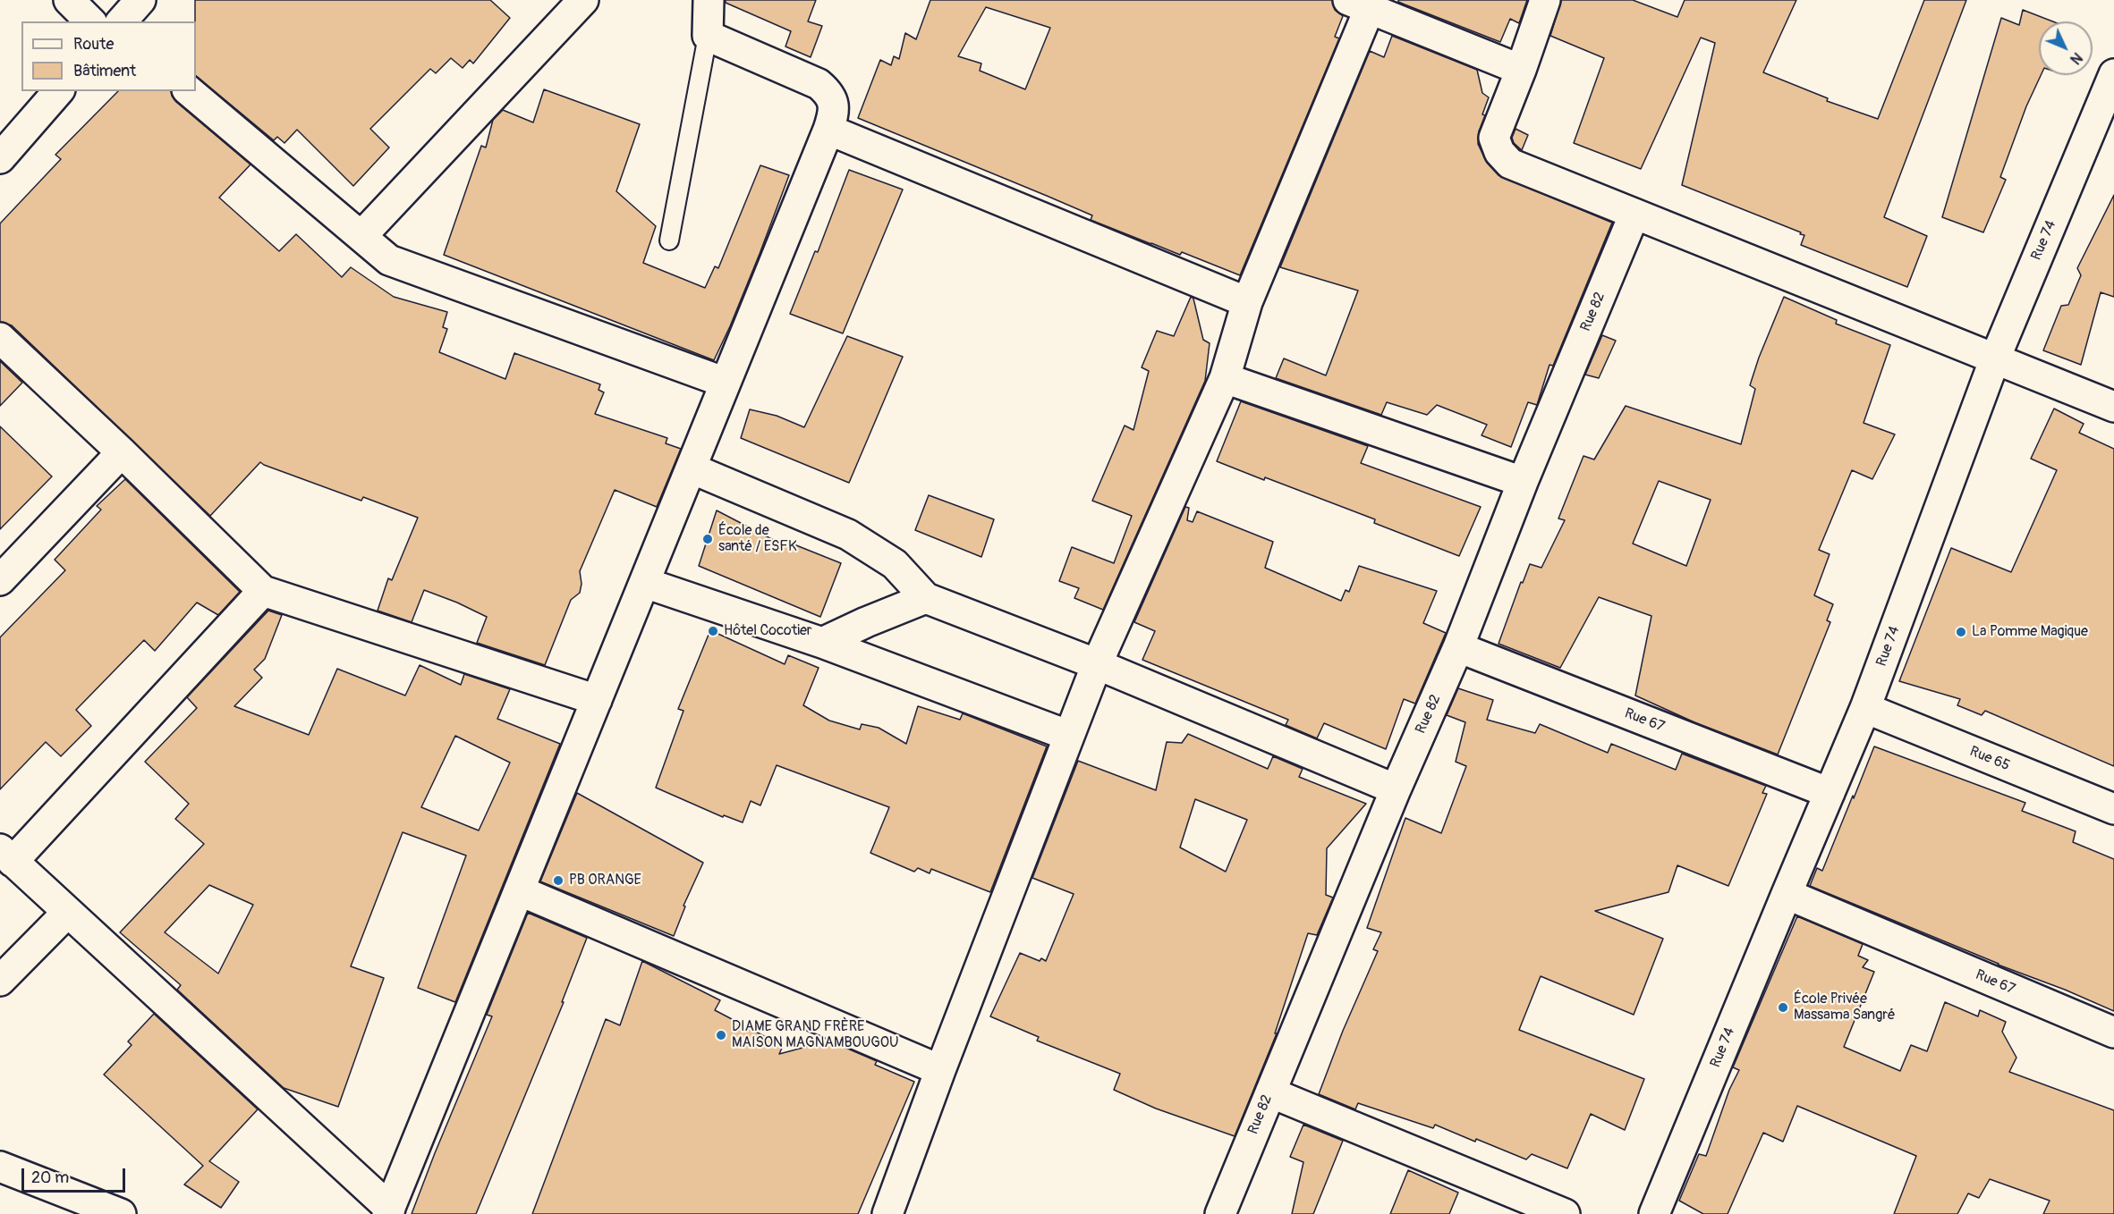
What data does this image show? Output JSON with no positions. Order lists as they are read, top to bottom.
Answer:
{
  "streets": {
    "street": [
      "Rue 74",
      "Rue 82",
      "Rue 67",
      "Rue 65"
    ]
  },
  "crossings": [
    ["Rue 74", "Rue 67"],
    ["Rue 74", "Rue 65"],
    ["Rue 82", "Rue 67"]
  ],
  "places": [
    "École de santé / ESFK",
    "Hôtel Cocotier",
    "La Pomme Magique",
    "PB ORANGE",
    "École Privée Massama Sangré",
    "DIAME GRAND FRÈRE MAISON MAGNAMBOUGOU"
  ],
  "legend": ["Route", "Bâtiment"],
  "scale_bar": "20 m",
  "north": "bottom right"
}
